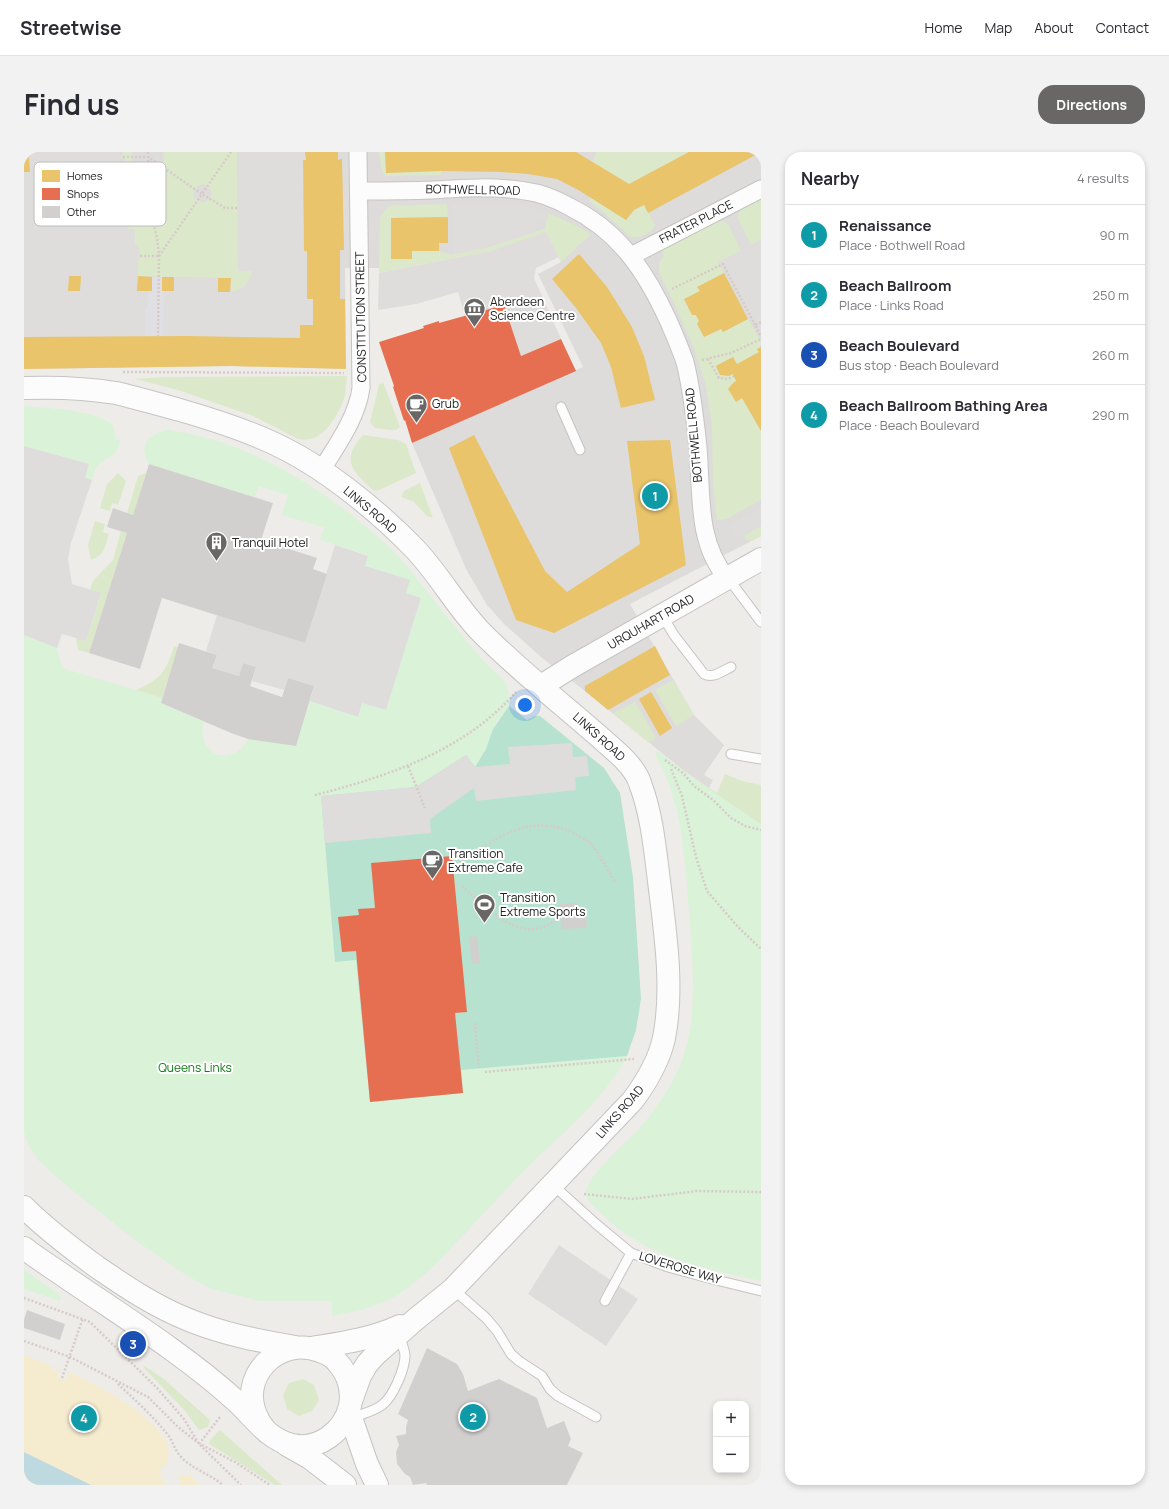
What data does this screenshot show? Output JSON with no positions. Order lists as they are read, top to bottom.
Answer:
{
  "streets": {
    "street": [
      "BOTHWELL ROAD",
      "FRATER PLACE",
      "CONSTITUTION STREET",
      "LINKS ROAD",
      "URQUHART ROAD"
    ],
    "lane": ["LOVEROSE WAY"]
  },
  "crossings": [
    ["BOTHWELL ROAD", "FRATER PLACE"],
    ["BOTHWELL ROAD", "CONSTITUTION STREET"],
    ["BOTHWELL ROAD", "URQUHART ROAD"],
    ["CONSTITUTION STREET", "LINKS ROAD"],
    ["LINKS ROAD", "URQUHART ROAD"],
    ["LINKS ROAD", "LOVEROSE WAY"]
  ],
  "parks": ["Queens Links"],
  "places": {
    "museum": ["Aberdeen Science Centre"],
    "cafe": ["Grub", "Transition Extreme Cafe"],
    "building": ["Tranquil Hotel"],
    "sports": ["Transition Extreme Sports"]
  },
  "legend": ["Homes", "Shops", "Other"],
  "page": {
    "header": "Streetwise",
    "nav": [
      "Home",
      "Map",
      "About",
      "Contact"
    ],
    "title": "Find us",
    "buttons": "Directions",
    "heading": ["Nearby", "4 results"],
    "list": [
      {
        "mark": "1",
        "name": "Renaissance",
        "note": "Place · Bothwell Road",
        "value": "90 m"
      },
      {
        "mark": "2",
        "name": "Beach Ballroom",
        "note": "Place · Links Road",
        "value": "250 m"
      },
      {
        "mark": "3",
        "name": "Beach Boulevard",
        "note": "Bus stop · Beach Boulevard",
        "value": "260 m"
      },
      {
        "mark": "4",
        "name": "Beach Ballroom Bathing Area",
        "note": "Place · Beach Boulevard",
        "value": "290 m"
      }
    ],
    "pins": [
      "1",
      "3",
      "2",
      "4"
    ],
    "map_buttons": ["+", "−"]
  }
}
